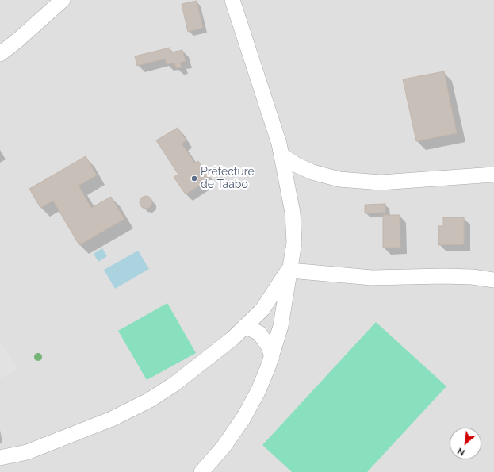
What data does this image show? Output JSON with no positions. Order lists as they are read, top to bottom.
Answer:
{
  "places": ["Préfecture de Taabo"],
  "north": "bottom left"
}
